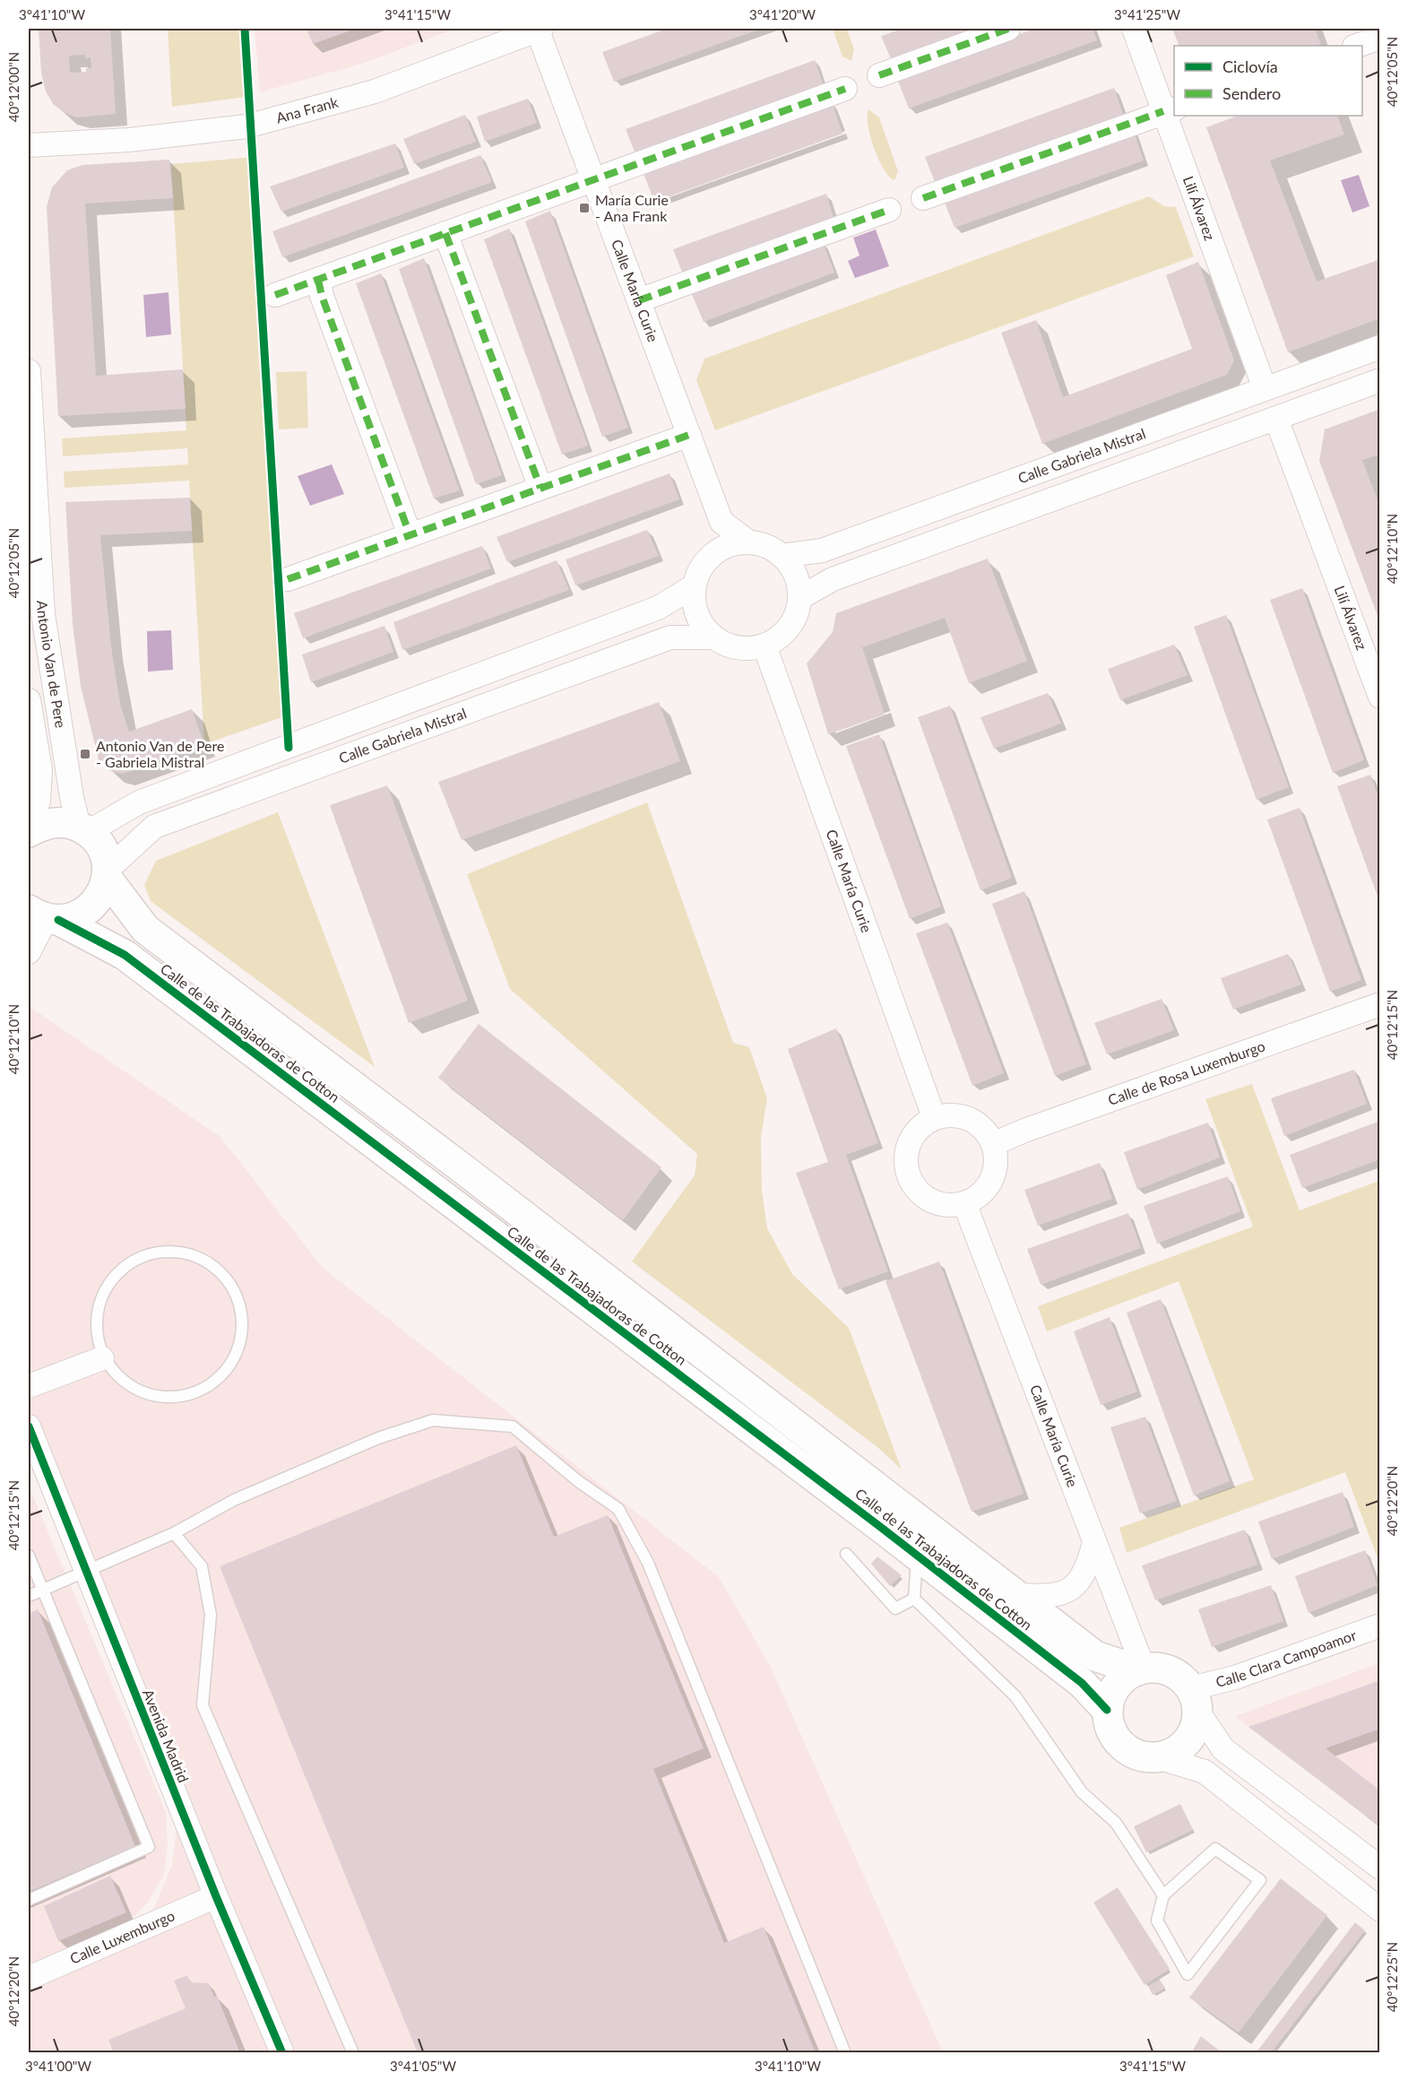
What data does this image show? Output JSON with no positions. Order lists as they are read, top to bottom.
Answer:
{
  "streets": {
    "street": [
      "Ana Frank",
      "Lilí Álvarez",
      "Calle María Curie",
      "Calle Gabriela Mistral",
      "Antonio Van de Pere",
      "Calle de las Trabajadoras de Cotton",
      "Calle de Rosa Luxemburgo",
      "Calle Clara Campoamor",
      "Avenida Madrid",
      "Calle Luxemburgo"
    ]
  },
  "crossings": [
    ["Ana Frank", "Calle María Curie"],
    ["Lilí Álvarez", "Calle Gabriela Mistral"],
    ["Calle María Curie", "Calle Gabriela Mistral"],
    ["Calle María Curie", "Calle de las Trabajadoras de Cotton"],
    ["Calle María Curie", "Calle de Rosa Luxemburgo"],
    ["Calle María Curie", "Calle Clara Campoamor"],
    ["Calle Gabriela Mistral", "Antonio Van de Pere"],
    ["Calle Gabriela Mistral", "Calle de las Trabajadoras de Cotton"],
    ["Antonio Van de Pere", "Calle de las Trabajadoras de Cotton"],
    ["Calle de las Trabajadoras de Cotton", "Calle Clara Campoamor"],
    ["Avenida Madrid", "Calle Luxemburgo"]
  ],
  "places": {
    "transit": ["María Curie - Ana Frank", "Antonio Van de Pere - Gabriela Mistral"]
  },
  "legend": ["Ciclovía", "Sendero"],
  "coordinates": [
    "3°41'10\"W",
    "3°41'15\"W",
    "3°41'20\"W",
    "3°41'25\"W",
    "40°12'05\"N",
    "40°12'00\"N",
    "40°12'10\"N",
    "40°12'15\"N",
    "40°12'20\"N",
    "40°12'25\"N",
    "3°41'00\"W",
    "3°41'05\"W"
  ]
}
